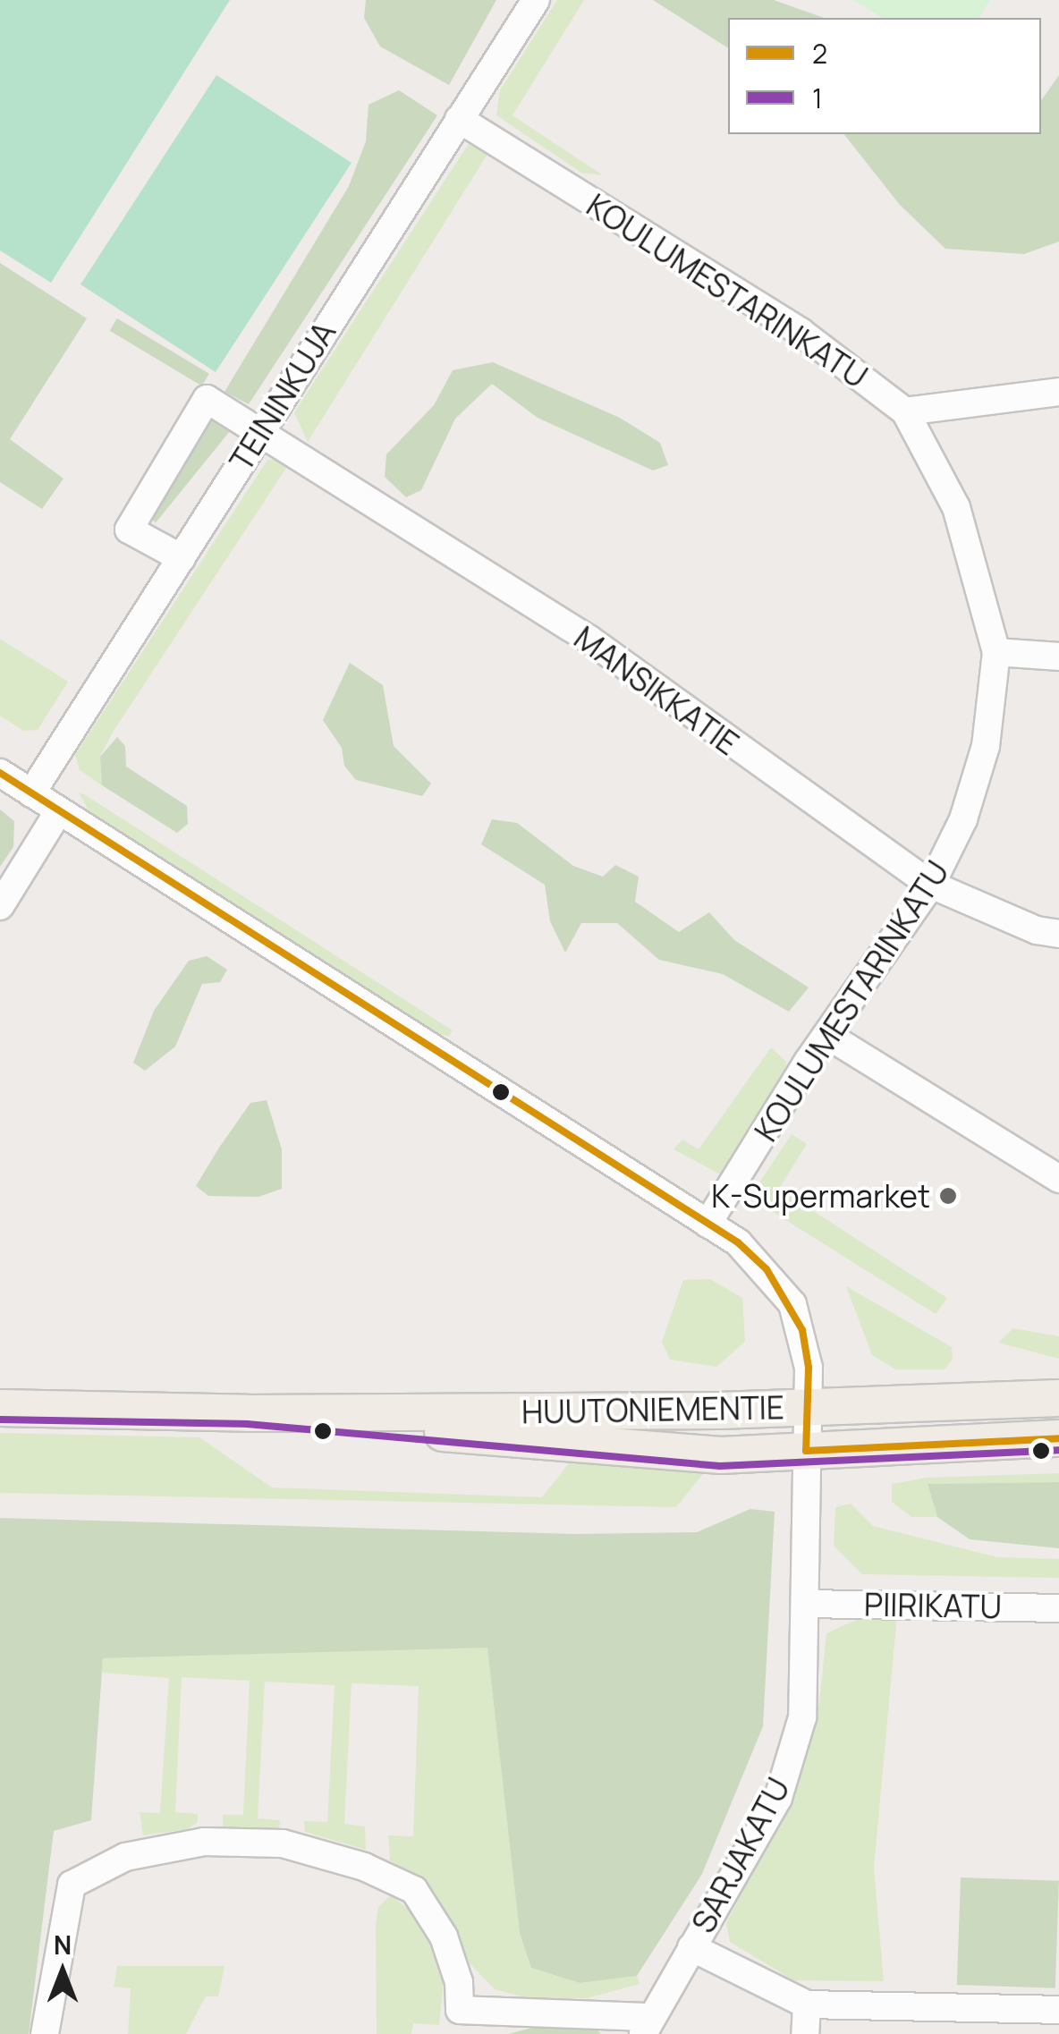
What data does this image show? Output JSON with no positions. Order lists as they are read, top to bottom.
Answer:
{
  "streets": {
    "main road": ["HUUTONIEMENTIE"],
    "street": [
      "KOULUMESTARINKATU",
      "TEININKUJA",
      "MANSIKKATIE",
      "PIIRIKATU",
      "SARJAKATU"
    ]
  },
  "crossings": [
    ["KOULUMESTARINKATU", "TEININKUJA"],
    ["KOULUMESTARINKATU", "MANSIKKATIE"],
    ["KOULUMESTARINKATU", "SARJAKATU"],
    ["TEININKUJA", "MANSIKKATIE"],
    ["TEININKUJA", "SARJAKATU"],
    ["HUUTONIEMENTIE", "SARJAKATU"],
    ["PIIRIKATU", "SARJAKATU"]
  ],
  "places": ["K-Supermarket"],
  "lines": ["transit line 2", "transit line 1"],
  "legend": ["2", "1"],
  "north": "top"
}
